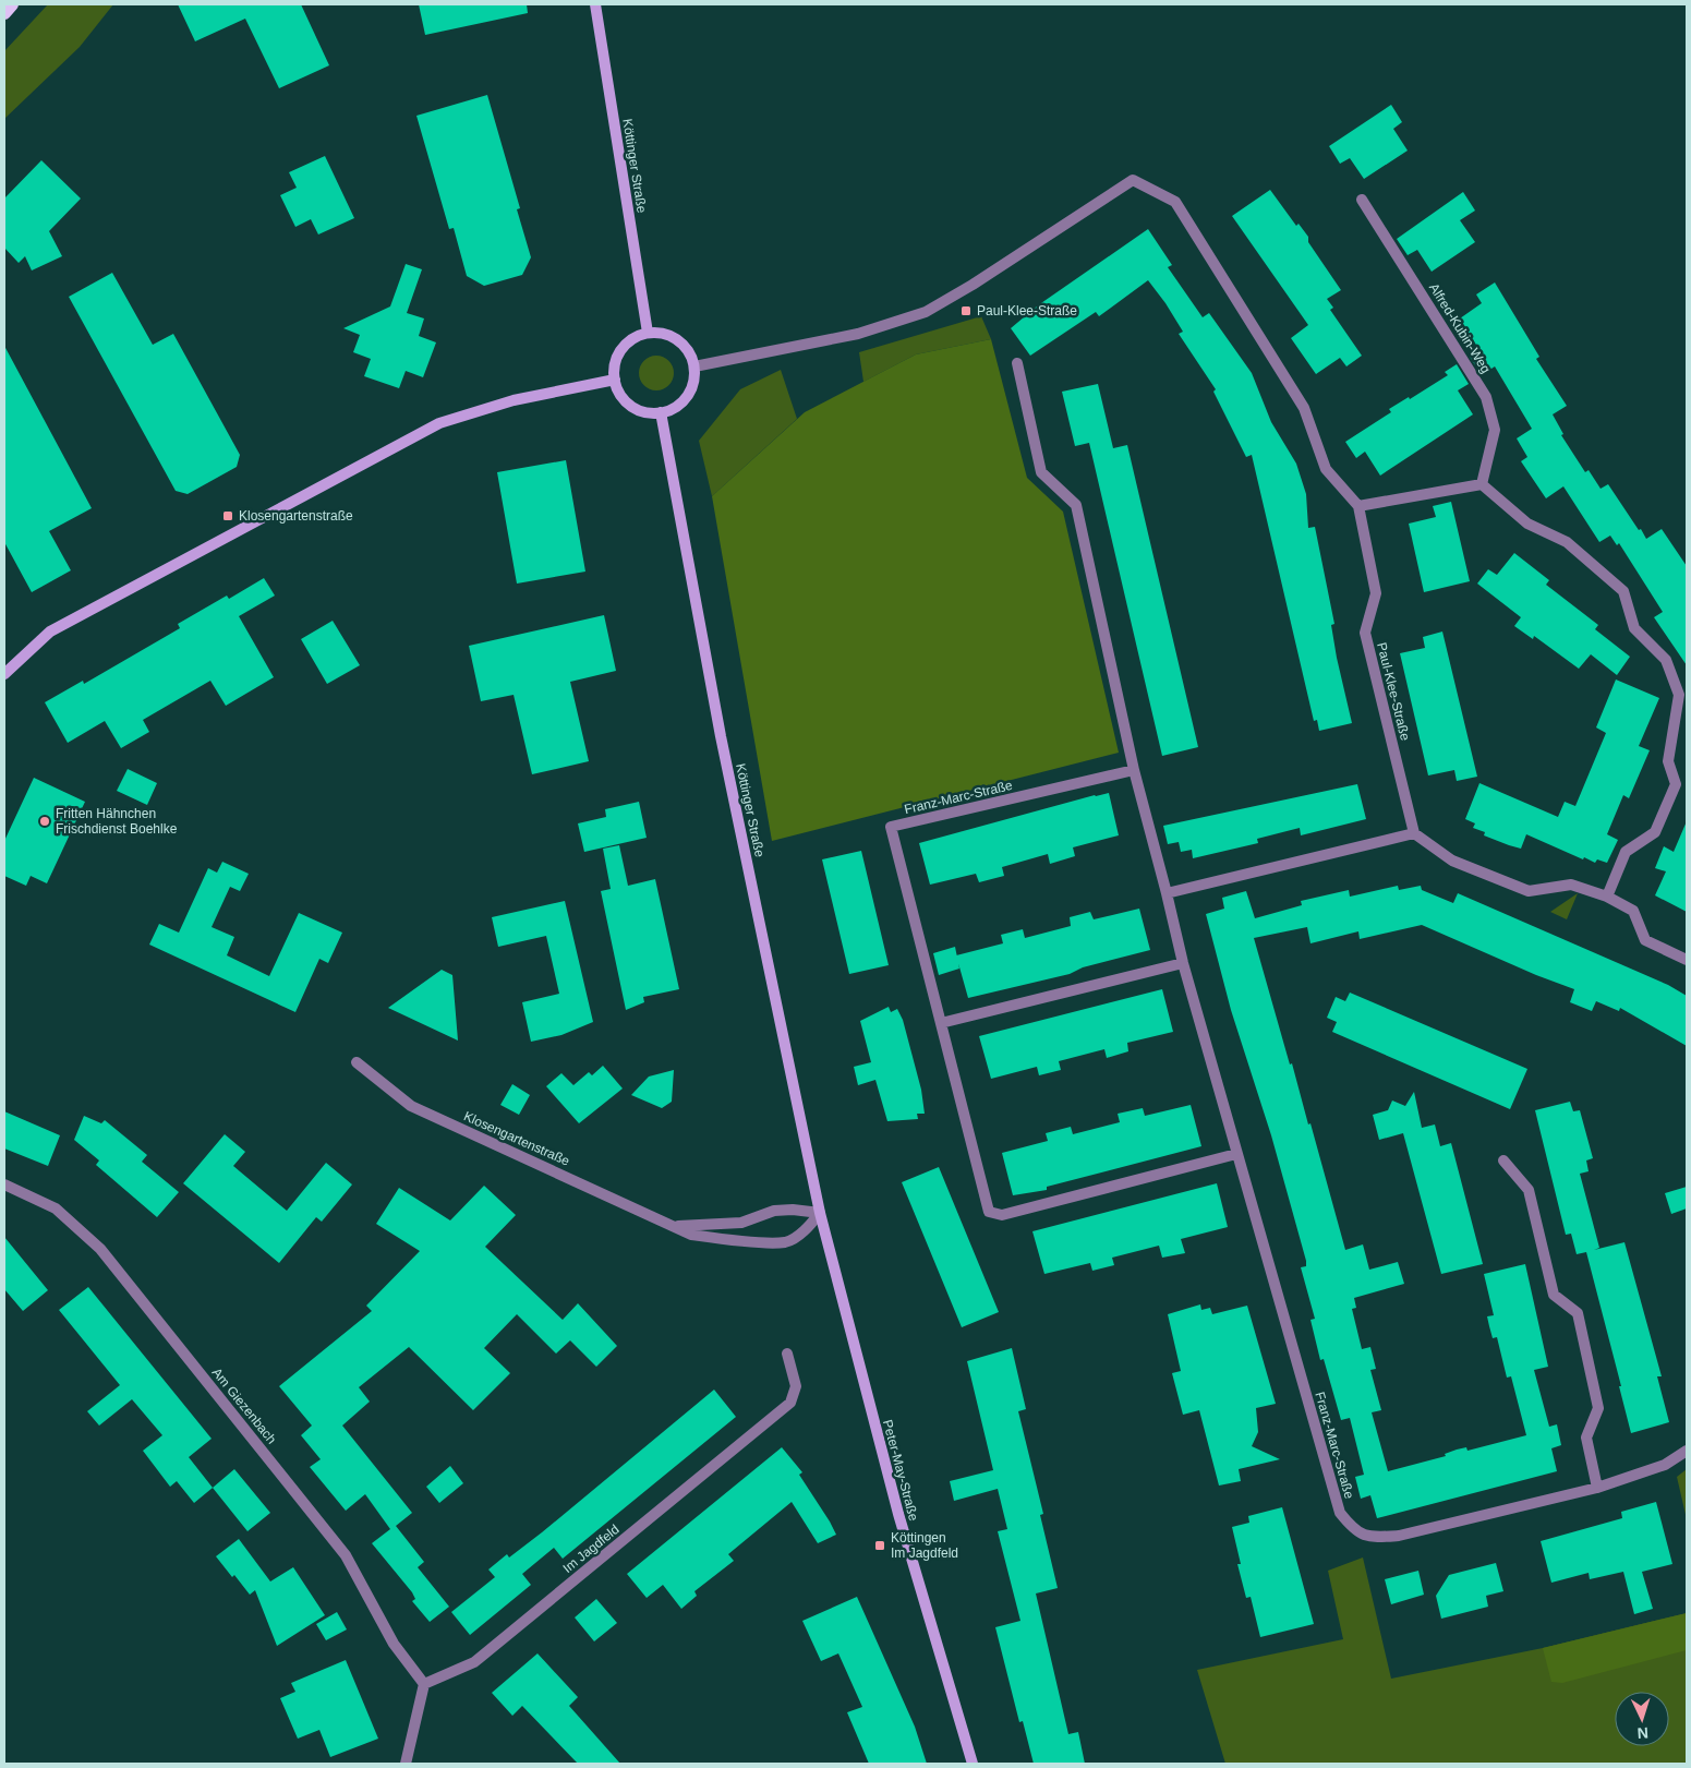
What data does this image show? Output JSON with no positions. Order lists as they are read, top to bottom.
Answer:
{
  "streets": {
    "main road": ["Köttinger Straße", "Peter-May-Straße"],
    "street": [
      "Alfred-Kubin-Weg",
      "Paul-Klee-Straße",
      "Franz-Marc-Straße",
      "Klosengartenstraße",
      "Am Giezenbach",
      "Im Jagdfeld"
    ]
  },
  "crossings": [
    ["Köttinger Straße", "Klosengartenstraße"],
    ["Köttinger Straße", "Peter-May-Straße"],
    ["Klosengartenstraße", "Peter-May-Straße"],
    ["Am Giezenbach", "Im Jagdfeld"]
  ],
  "places": {
    "transit": ["Paul-Klee-Straße", "Klosengartenstraße", "Köttingen Im Jagdfeld"],
    "other": ["Fritten Hähnchen Frischdienst Boehlke"]
  },
  "north": "bottom"
}
